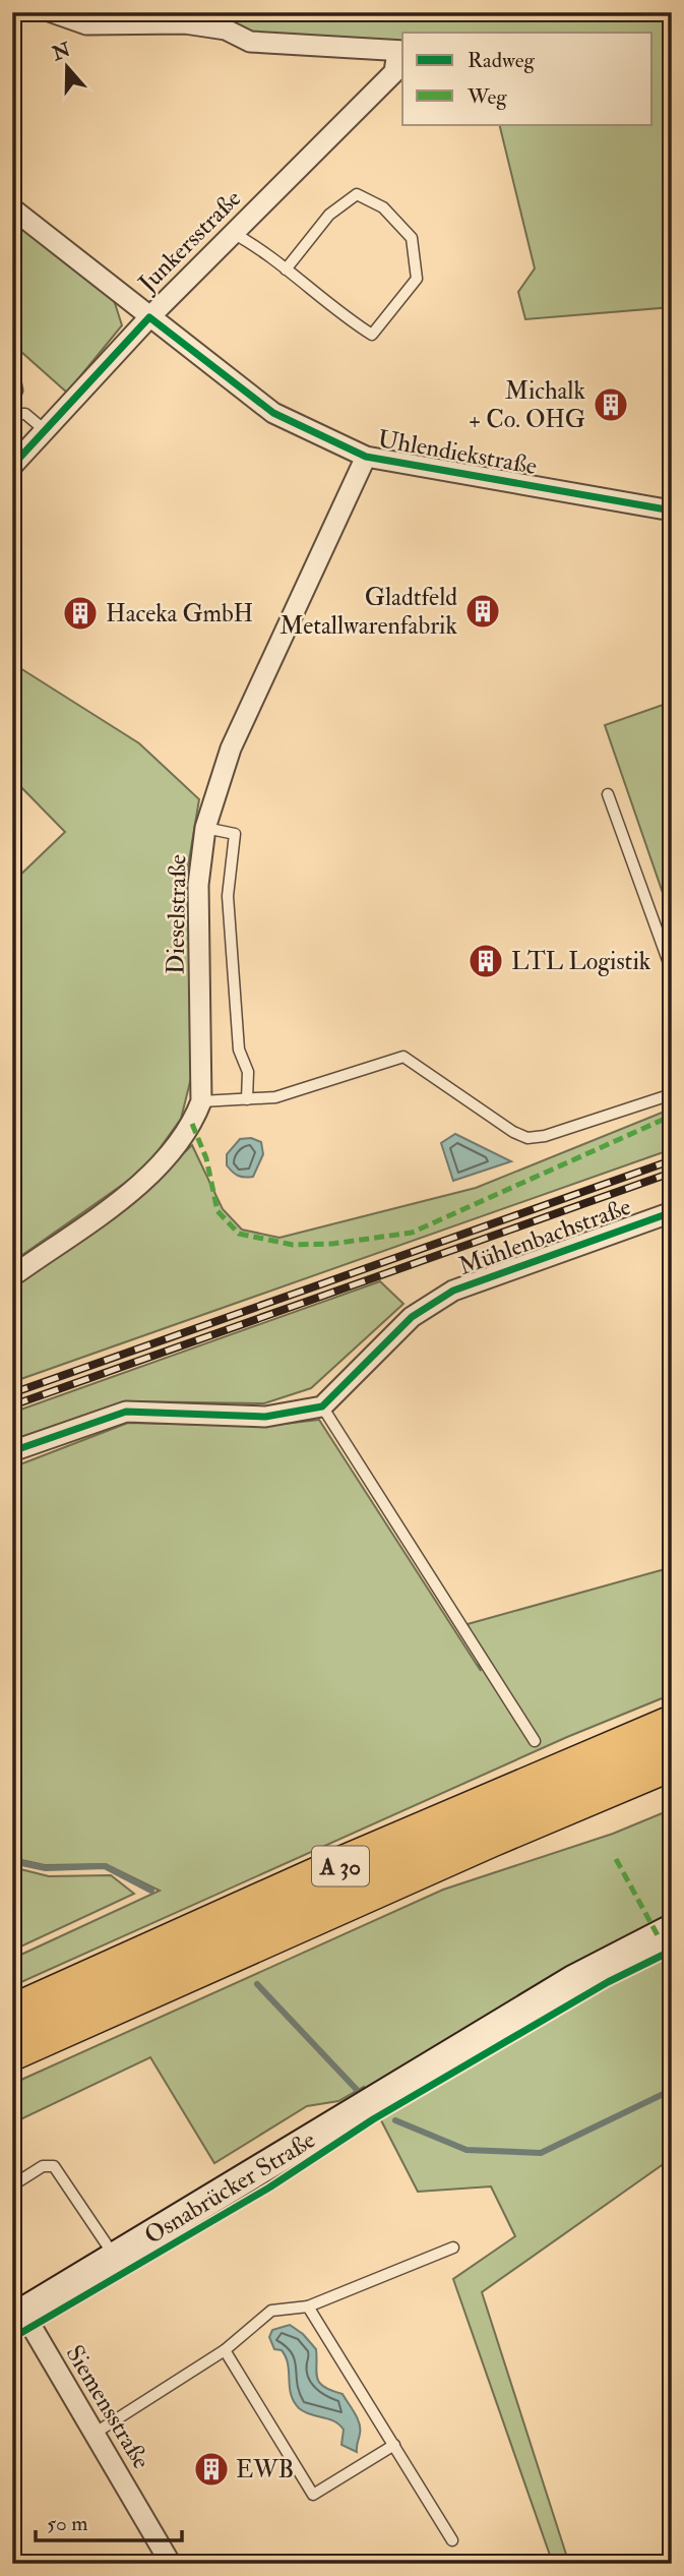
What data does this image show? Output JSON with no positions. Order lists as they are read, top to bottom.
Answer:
{
  "streets": {
    "highway": ["A 30"],
    "main road": ["Osnabrücker Straße"],
    "street": [
      "Junkersstraße",
      "Uhlendiekstraße",
      "Dieselstraße",
      "Mühlenbachstraße",
      "Siemensstraße"
    ]
  },
  "crossings": [
    ["Junkersstraße", "Uhlendiekstraße"],
    ["Uhlendiekstraße", "Dieselstraße"],
    ["Osnabrücker Straße", "Siemensstraße"]
  ],
  "places": {
    "building": [
      "Michalk + Co. OHG",
      "Gladtfeld Metallwarenfabrik",
      "Haceka GmbH",
      "LTL Logistik",
      "EWB"
    ]
  },
  "legend": ["Radweg", "Weg"],
  "scale_bar": "50 m",
  "north": "top"
}
